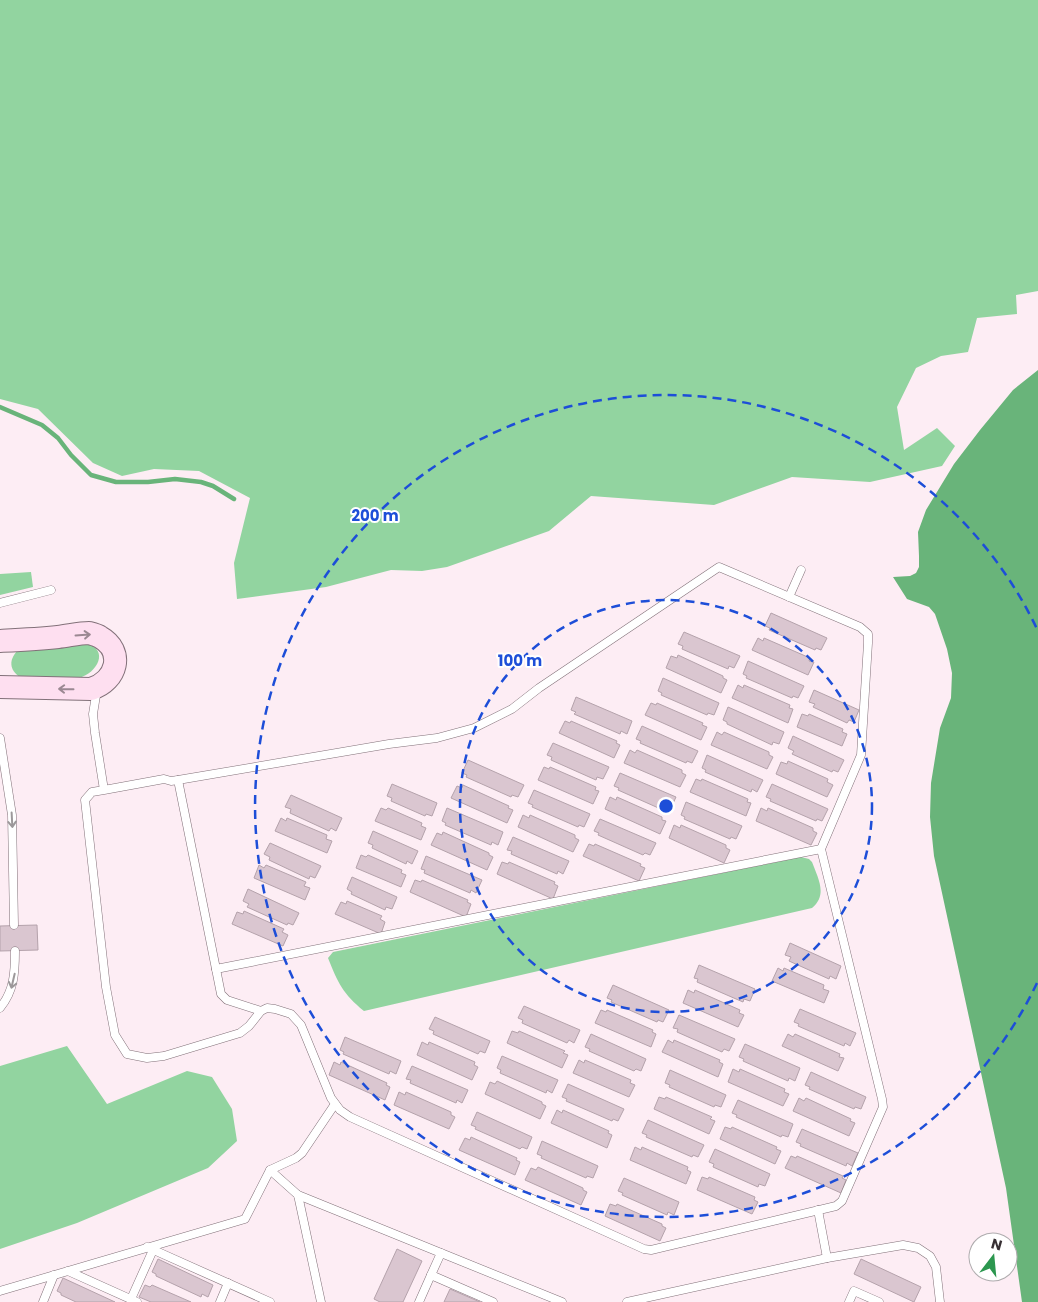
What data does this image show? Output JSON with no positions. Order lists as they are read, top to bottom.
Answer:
{
  "north": "top",
  "rings": ["200 m", "100 m"]
}
